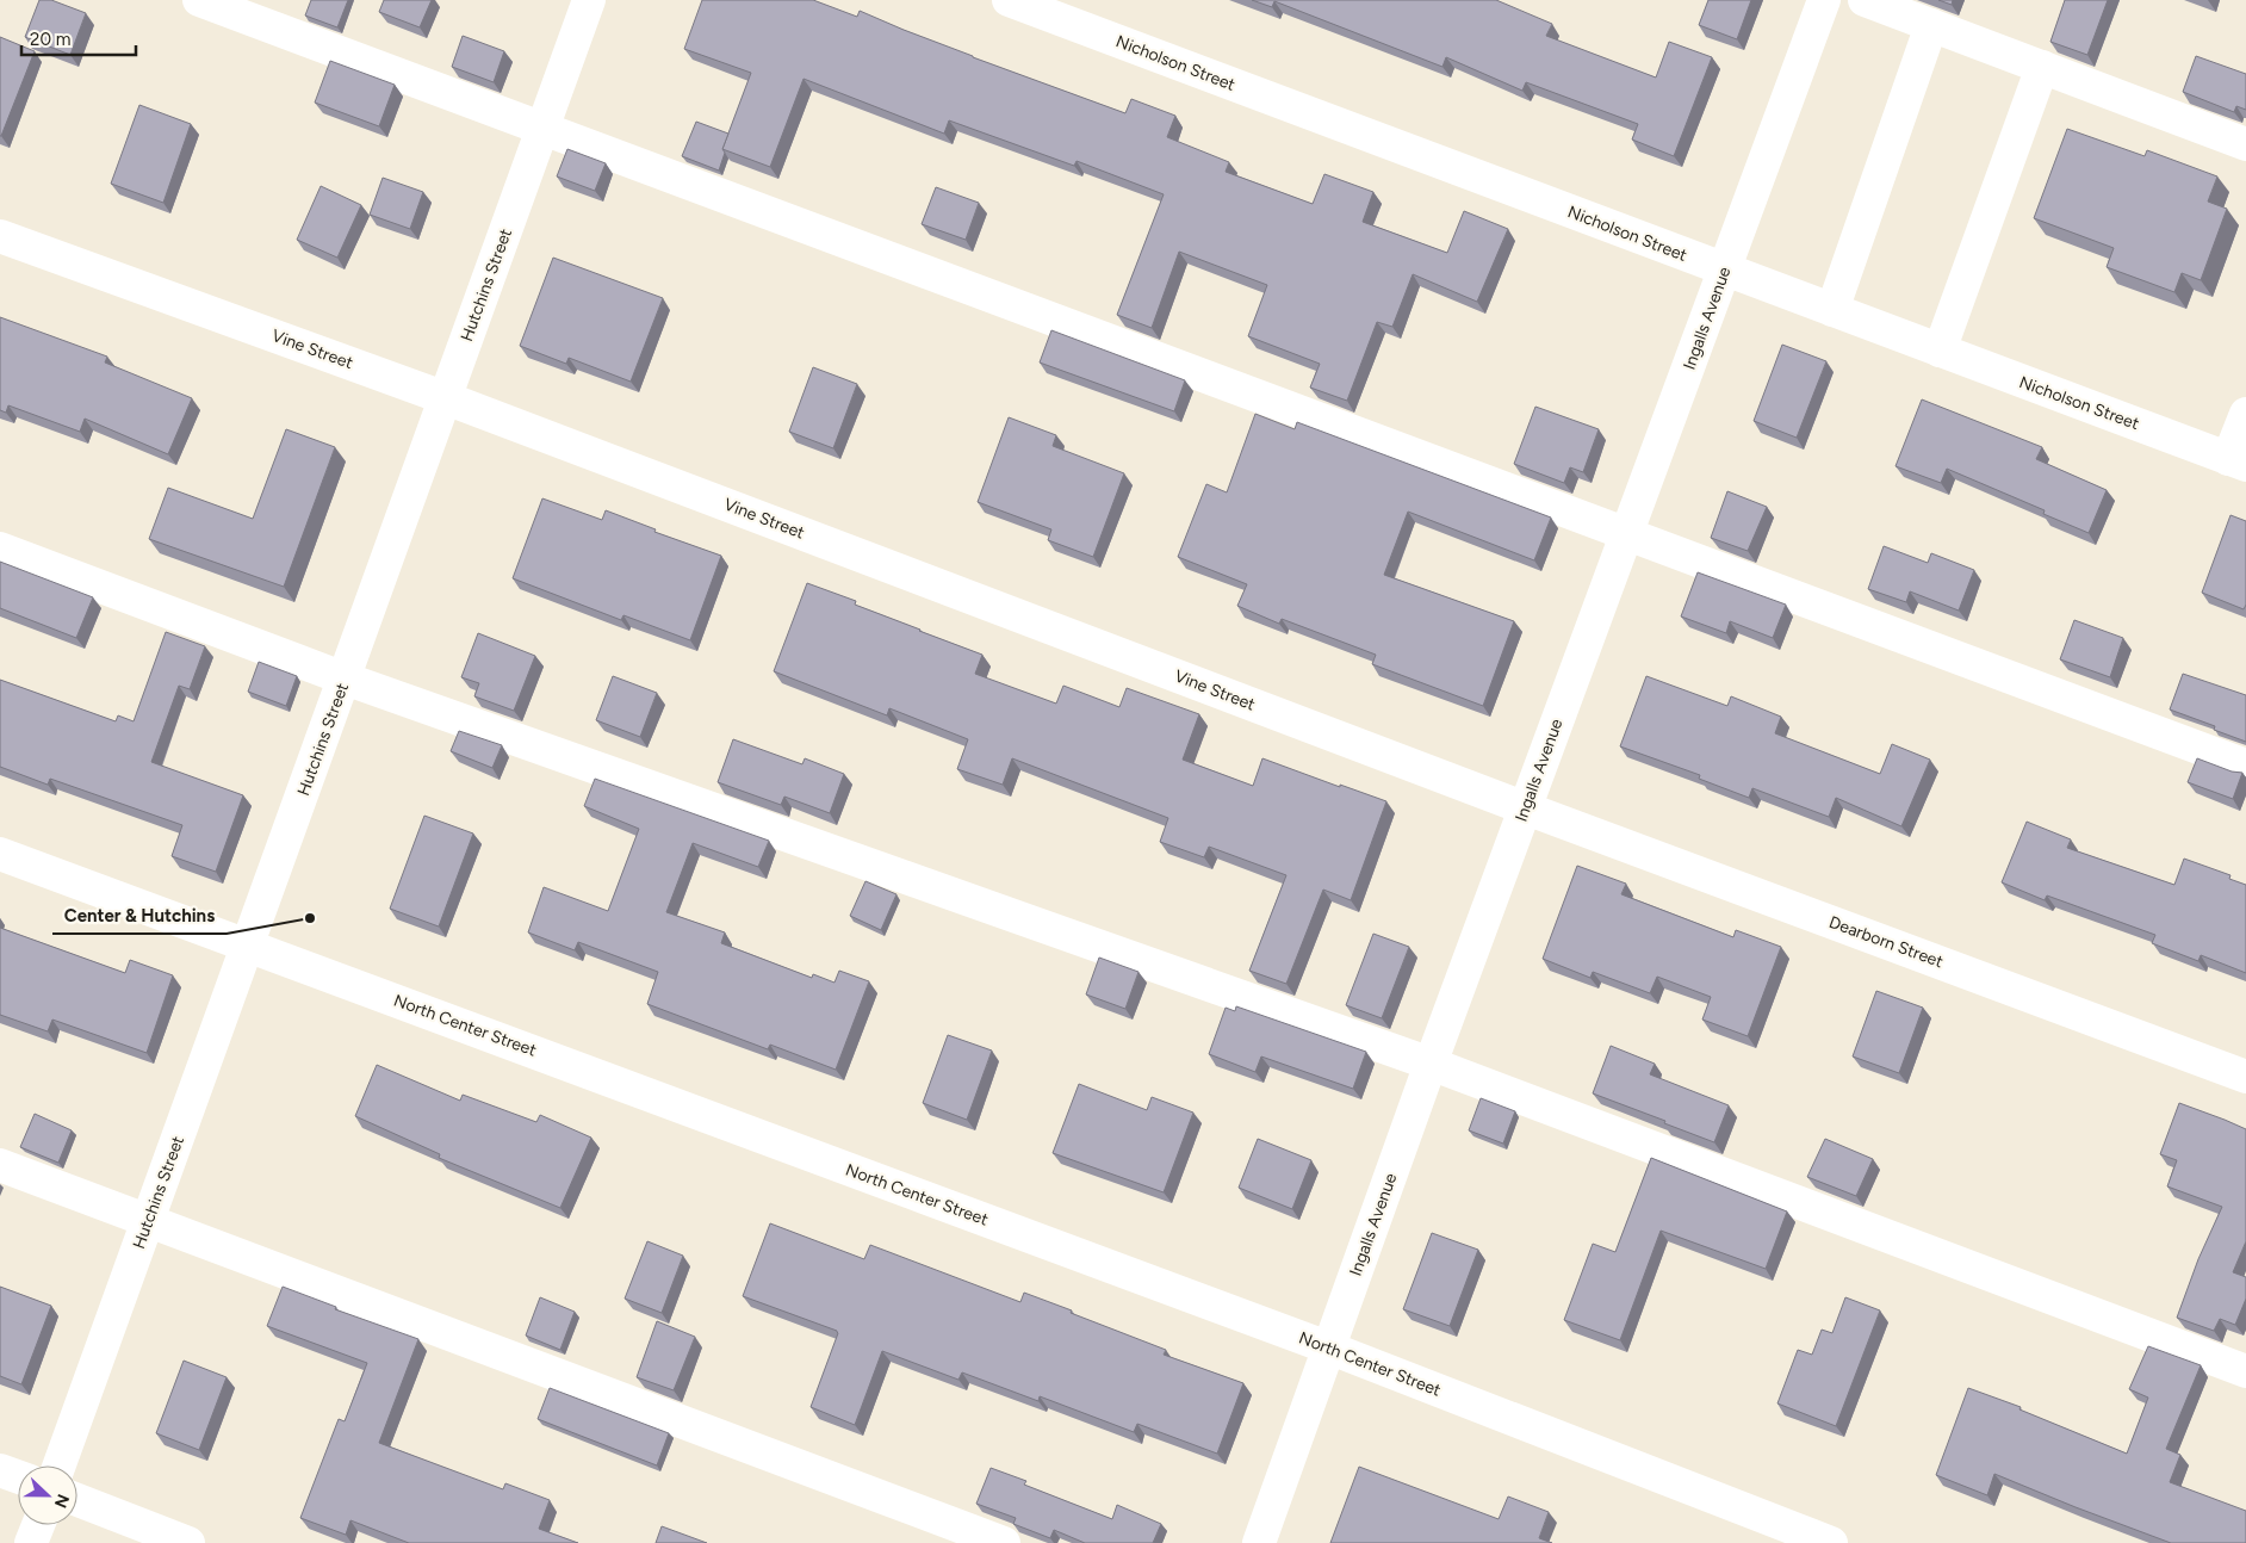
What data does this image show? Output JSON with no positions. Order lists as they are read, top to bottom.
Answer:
{
  "streets": {
    "street": [
      "Nicholson Street",
      "Hutchins Street",
      "Ingalls Avenue",
      "Vine Street",
      "Dearborn Street",
      "North Center Street"
    ]
  },
  "crossings": [
    ["Nicholson Street", "Ingalls Avenue"],
    ["Hutchins Street", "Vine Street"],
    ["Hutchins Street", "North Center Street"],
    ["Ingalls Avenue", "Vine Street"],
    ["Ingalls Avenue", "Dearborn Street"],
    ["Ingalls Avenue", "North Center Street"],
    ["Vine Street", "Dearborn Street"]
  ],
  "places": ["Center & Hutchins"],
  "scale_bar": "20 m",
  "north": "right"
}
